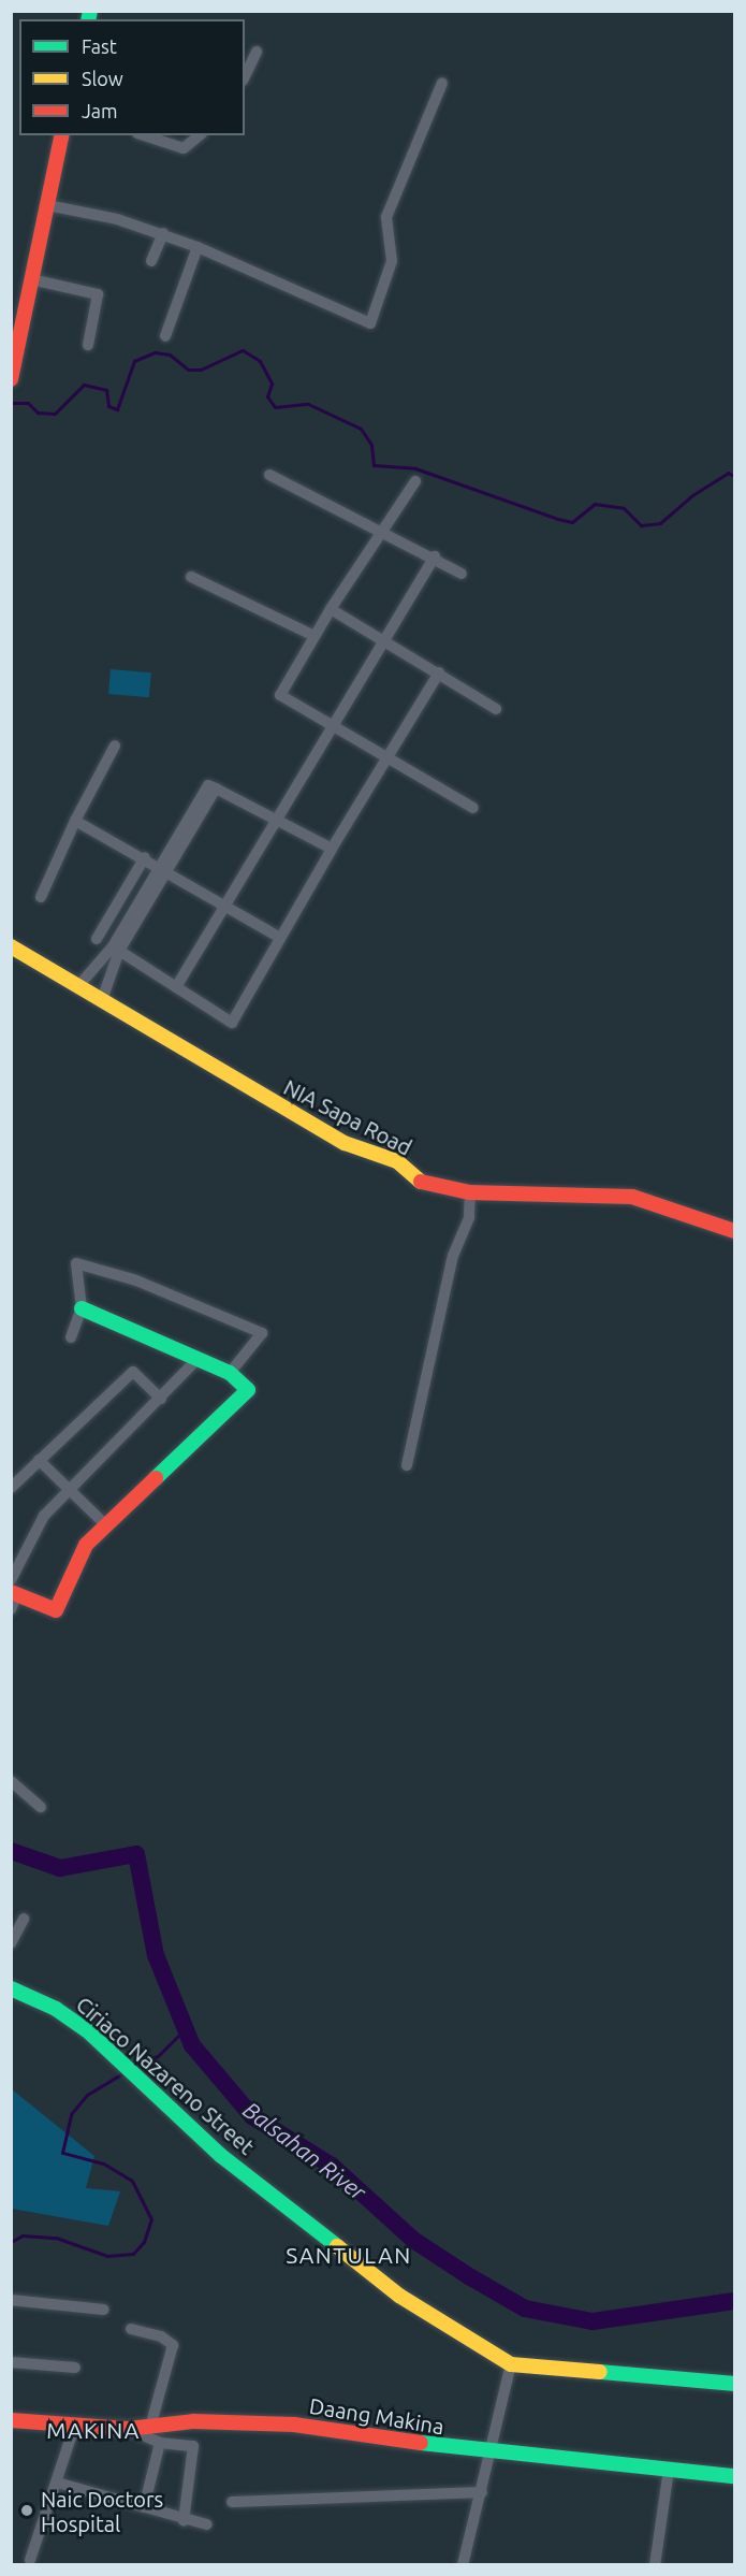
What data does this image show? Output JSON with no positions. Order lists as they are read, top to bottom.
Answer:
{
  "streets": {
    "street": ["NIA Sapa Road", "Ciriaco Nazareno Street", "Daang Makina"]
  },
  "districts": ["SANTULAN", "MAKINA"],
  "water": ["Balsahan River"],
  "places": ["Naic Doctors Hospital"],
  "legend": ["Fast", "Slow", "Jam"]
}
